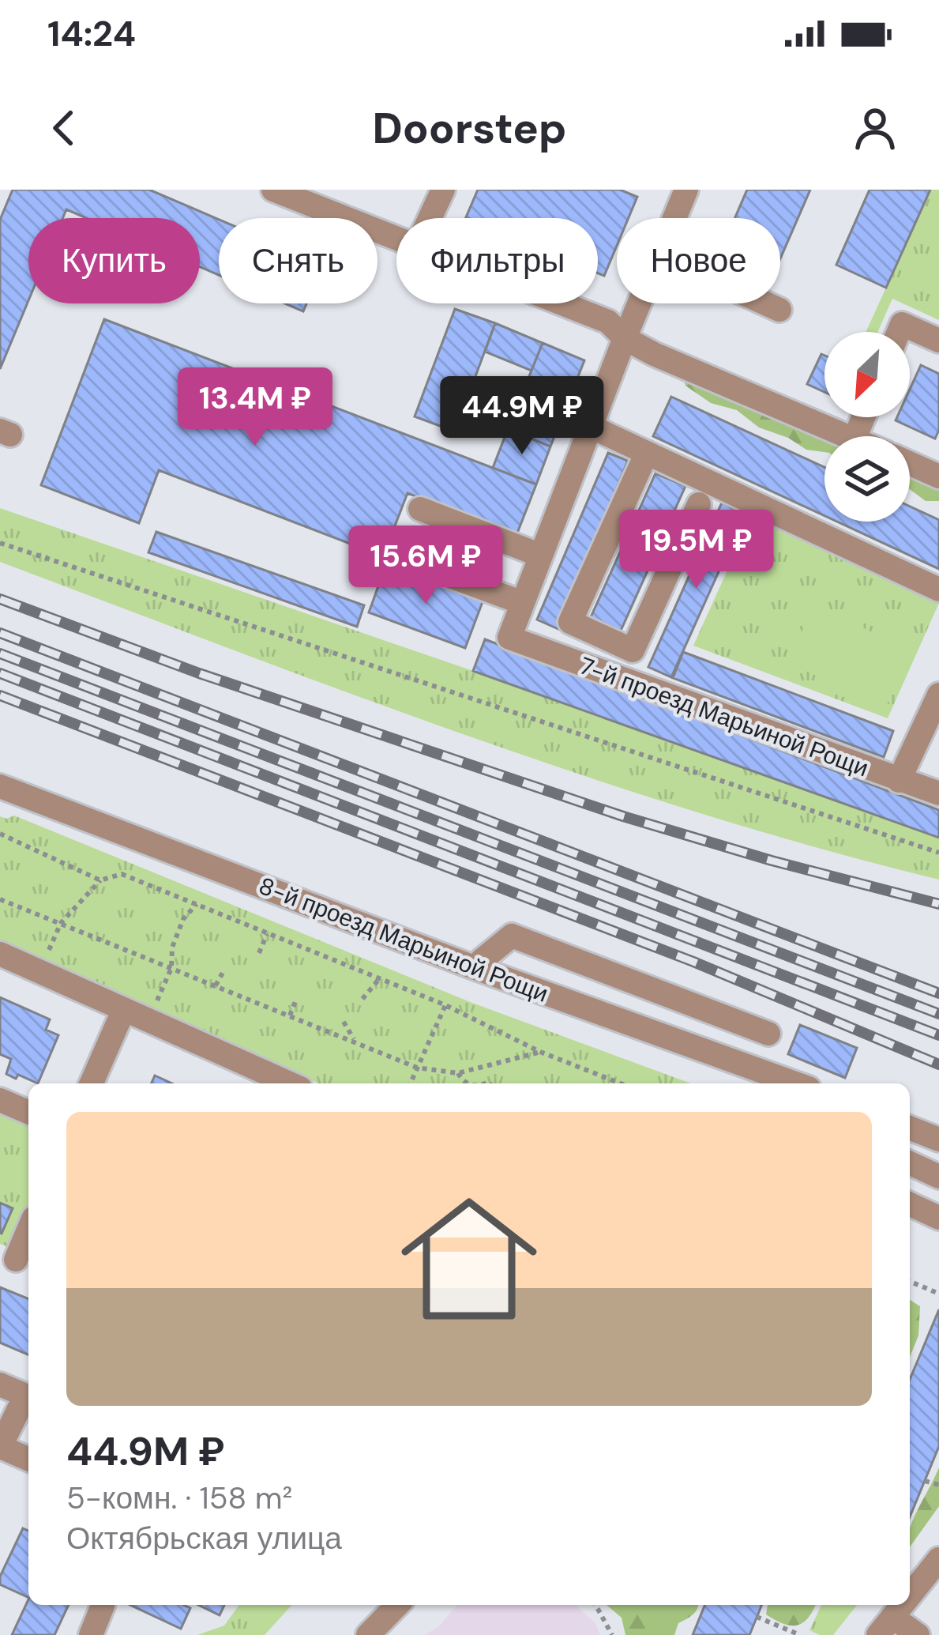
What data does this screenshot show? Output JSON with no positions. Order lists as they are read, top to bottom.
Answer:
{
  "streets": {
    "street": ["7-й проезд Марьиной Рощи", "8-й проезд Марьиной Рощи"]
  },
  "north": "bottom left",
  "page": {
    "status": "14:24",
    "header": "Doorstep",
    "chip": [
      "Купить",
      "Снять",
      "Фильтры",
      "Новое"
    ],
    "price": [
      "13.4M ₽",
      "44.9M ₽",
      "19.5M ₽",
      "15.6M ₽"
    ],
    "list": [
      {
        "name": "44.9M ₽",
        "note": "5-комн. · 158 m² · Октябрьская улица"
      }
    ]
  }
}
